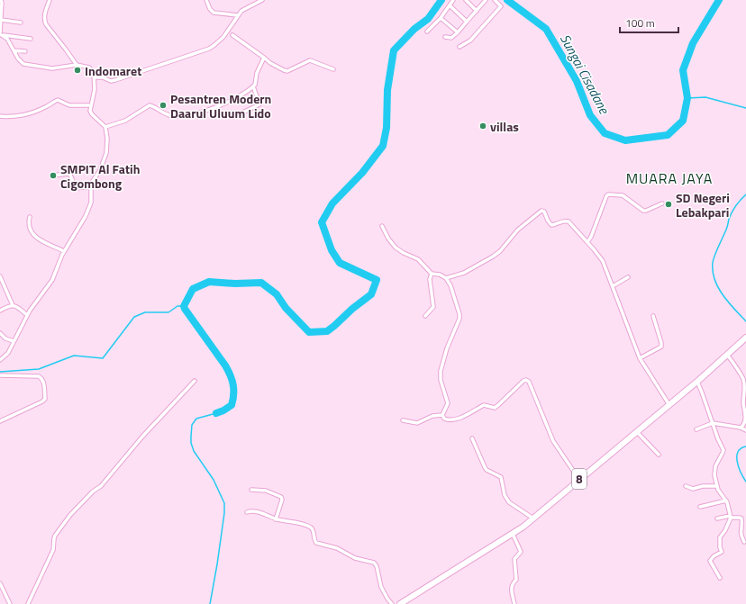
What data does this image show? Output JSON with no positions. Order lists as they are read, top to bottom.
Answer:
{
  "streets": {
    "highway": ["8"]
  },
  "districts": ["MUARA JAYA"],
  "water": ["Sungai Cisadane"],
  "places": [
    "Indomaret",
    "Pesantren Modern Daarul Uluum Lido",
    "villas",
    "SMPIT Al Fatih Cigombong",
    "SD Negeri Lebakpari"
  ],
  "scale_bar": "100 m"
}
